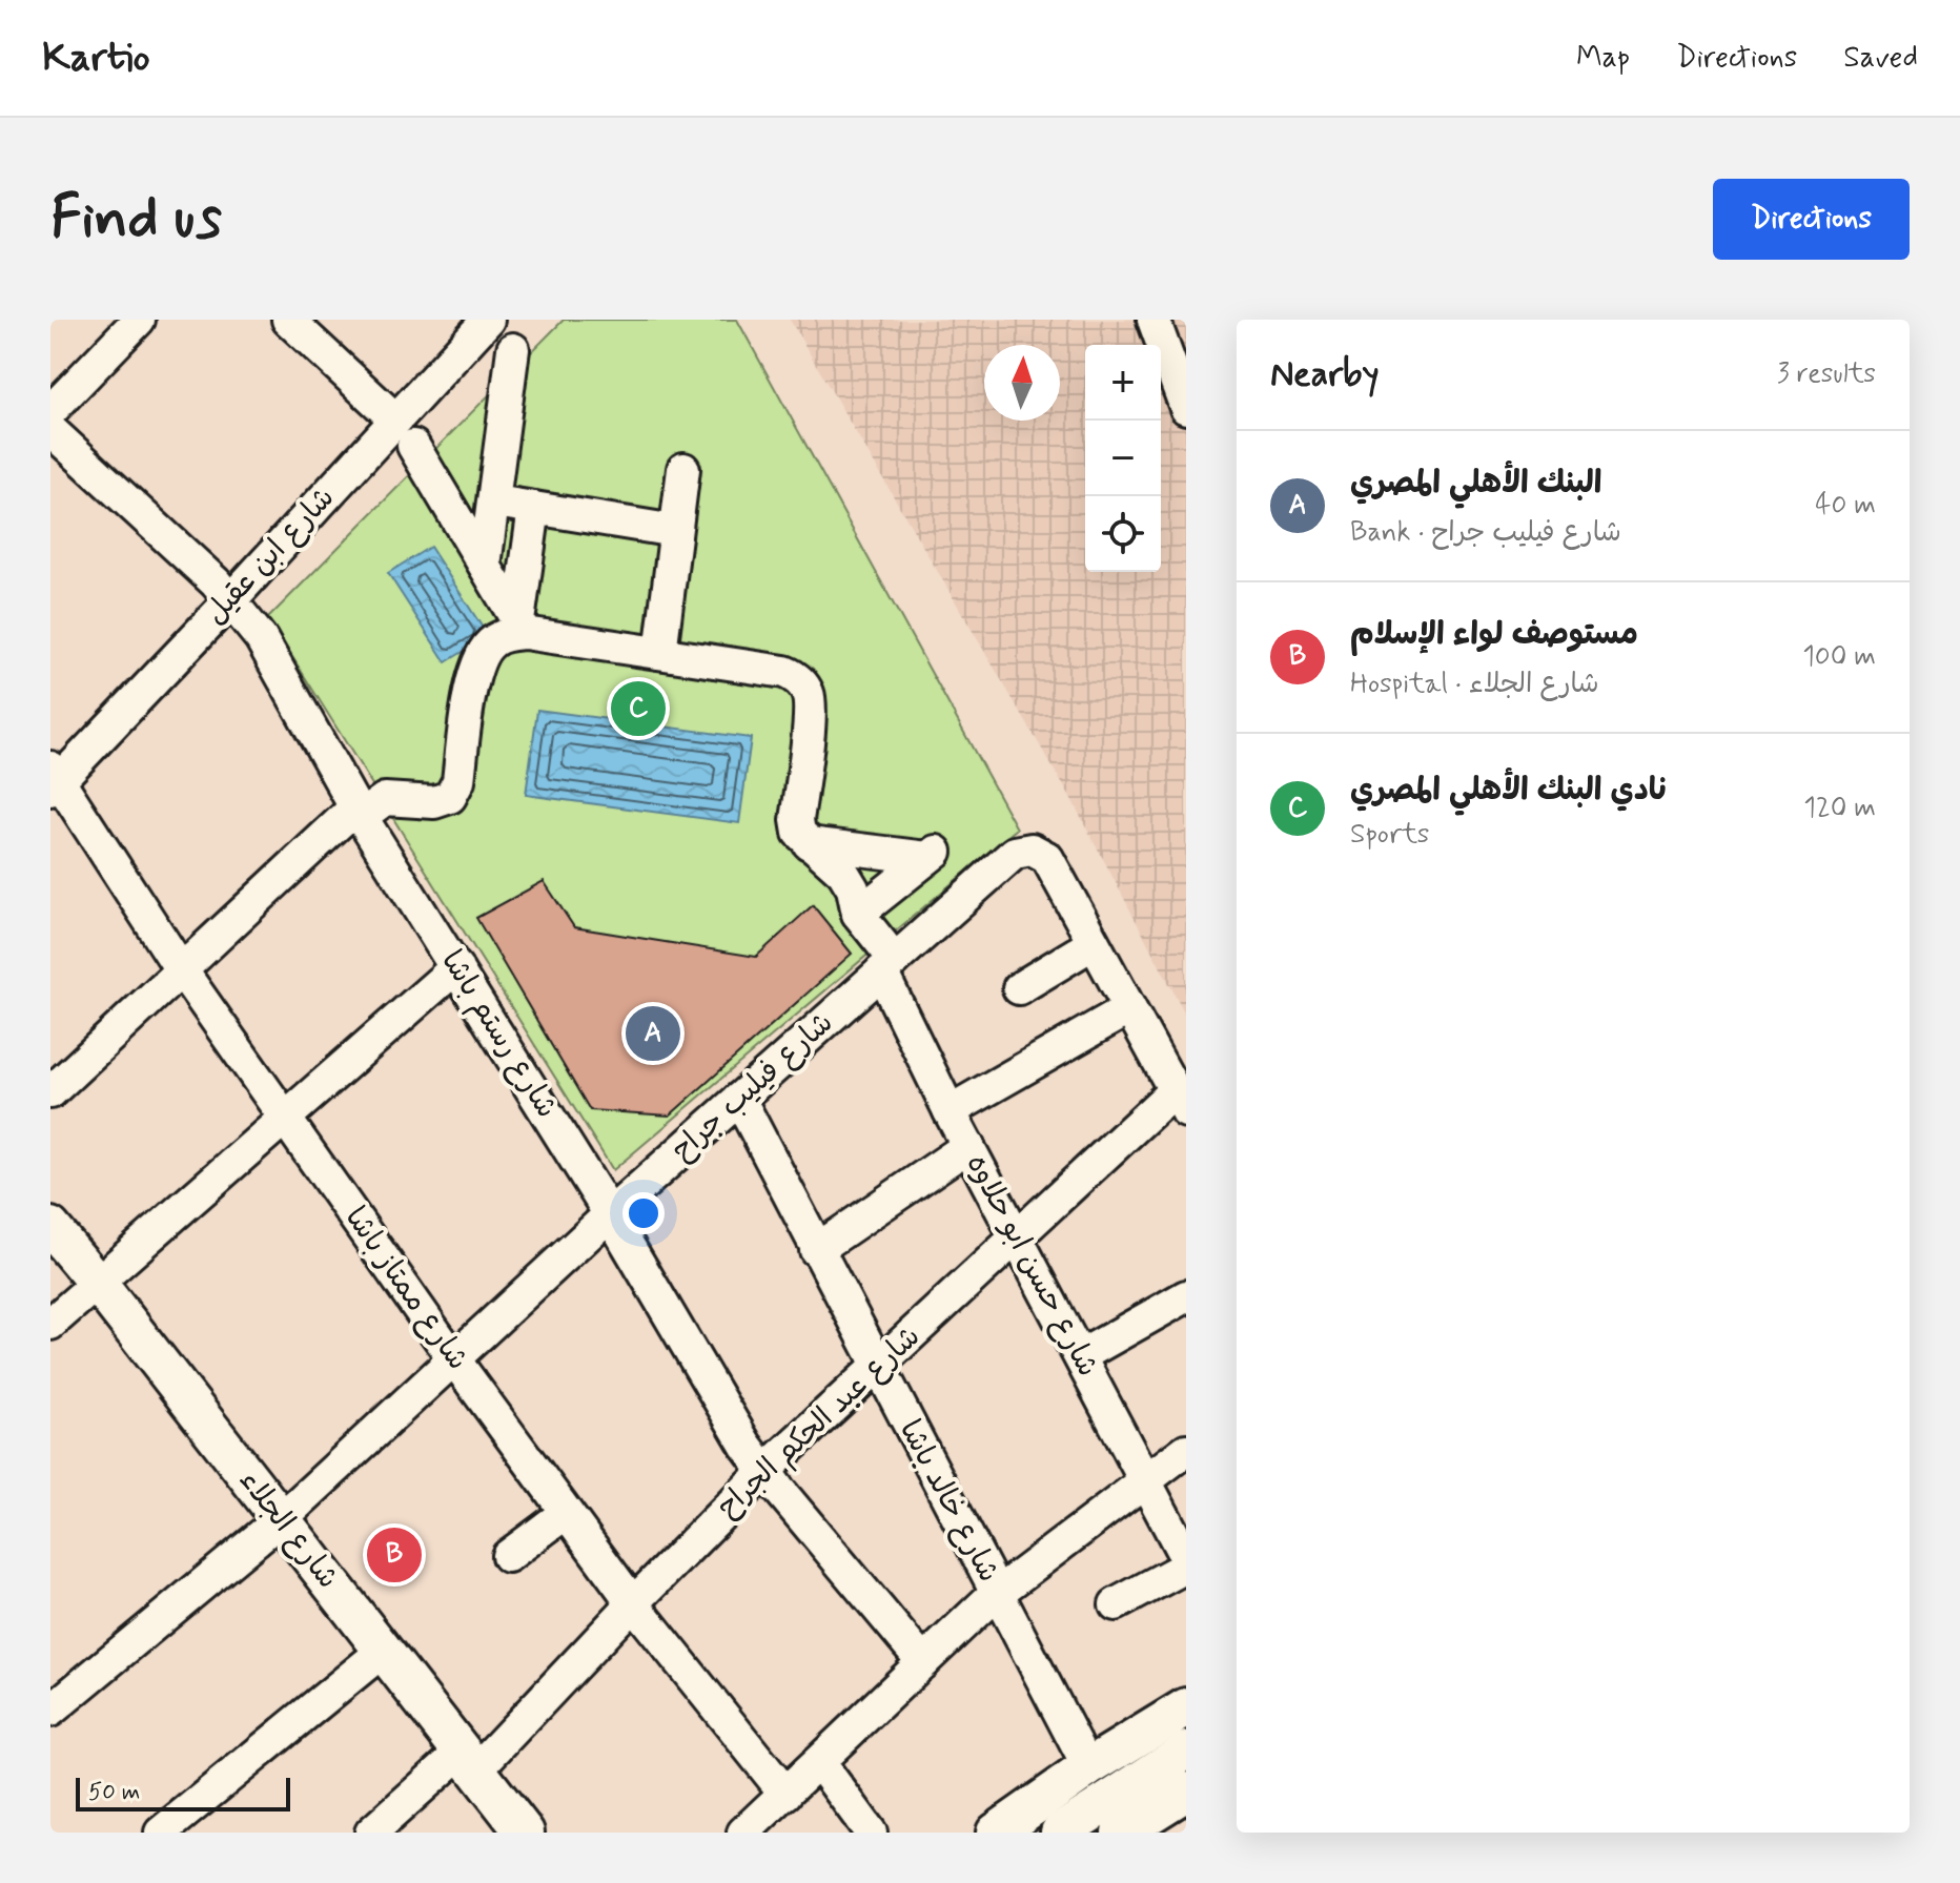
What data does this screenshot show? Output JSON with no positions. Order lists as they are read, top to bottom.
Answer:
{
  "streets": {
    "main road": ["شارع الجلاء"],
    "street": [
      "شارع ابن عقيل",
      "شارع رستم باشا",
      "شارع فيليب جراح",
      "شارع حسن ابو حلاوه",
      "شارع ممتاز باشا",
      "شارع عبد الحكم الجراح",
      "شارع خالد باشا"
    ]
  },
  "crossings": [
    ["شارع ابن عقيل", "شارع رستم باشا"],
    ["شارع ابن عقيل", "شارع ممتاز باشا"],
    ["شارع رستم باشا", "شارع فيليب جراح"],
    ["شارع رستم باشا", "شارع عبد الحكم الجراح"],
    ["شارع فيليب جراح", "شارع حسن ابو حلاوه"],
    ["شارع فيليب جراح", "شارع ممتاز باشا"],
    ["شارع فيليب جراح", "شارع خالد باشا"],
    ["شارع فيليب جراح", "شارع الجلاء"],
    ["شارع حسن ابو حلاوه", "شارع عبد الحكم الجراح"],
    ["شارع ممتاز باشا", "شارع عبد الحكم الجراح"],
    ["شارع عبد الحكم الجراح", "شارع خالد باشا"],
    ["شارع عبد الحكم الجراح", "شارع الجلاء"]
  ],
  "scale_bar": "50 m",
  "north": "top",
  "page": {
    "header": "Kartio",
    "nav": ["Map", "Directions", "Saved"],
    "buttons": "Directions",
    "title": "Find us",
    "heading": ["Nearby", "3 results"],
    "map_buttons": ["+", "−"],
    "list": [
      {
        "mark": "A",
        "name": "البنك الأهلي المصري",
        "note": "Bank · شارع فيليب جراح",
        "value": "40 m"
      },
      {
        "mark": "B",
        "name": "مستوصف لواء الإسلام",
        "note": "Hospital · شارع الجلاء",
        "value": "100 m"
      },
      {
        "mark": "C",
        "name": "نادي البنك الأهلي المصري",
        "note": "Sports",
        "value": "120 m"
      }
    ],
    "pins": ["C", "A", "B"],
    "scale": "50 m"
  }
}
